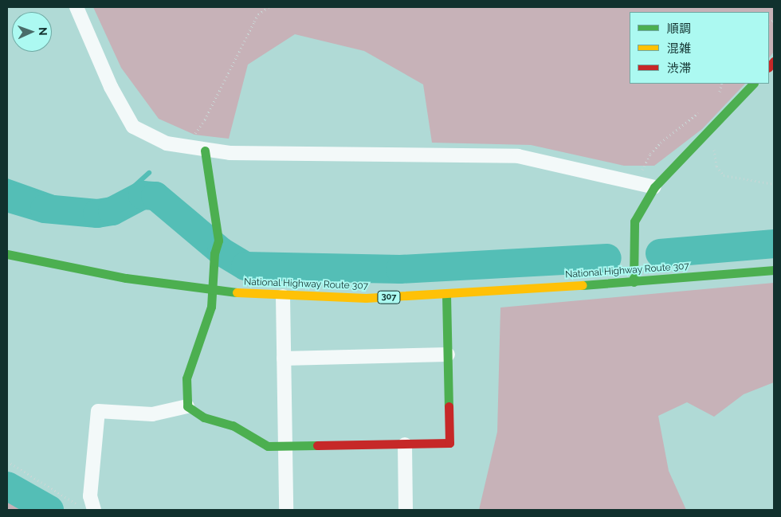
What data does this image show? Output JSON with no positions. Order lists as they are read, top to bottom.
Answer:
{
  "streets": {
    "main road": ["National Highway Route 307", "307"]
  },
  "legend": ["順調", "混雑", "渋滞"],
  "north": "right"
}
